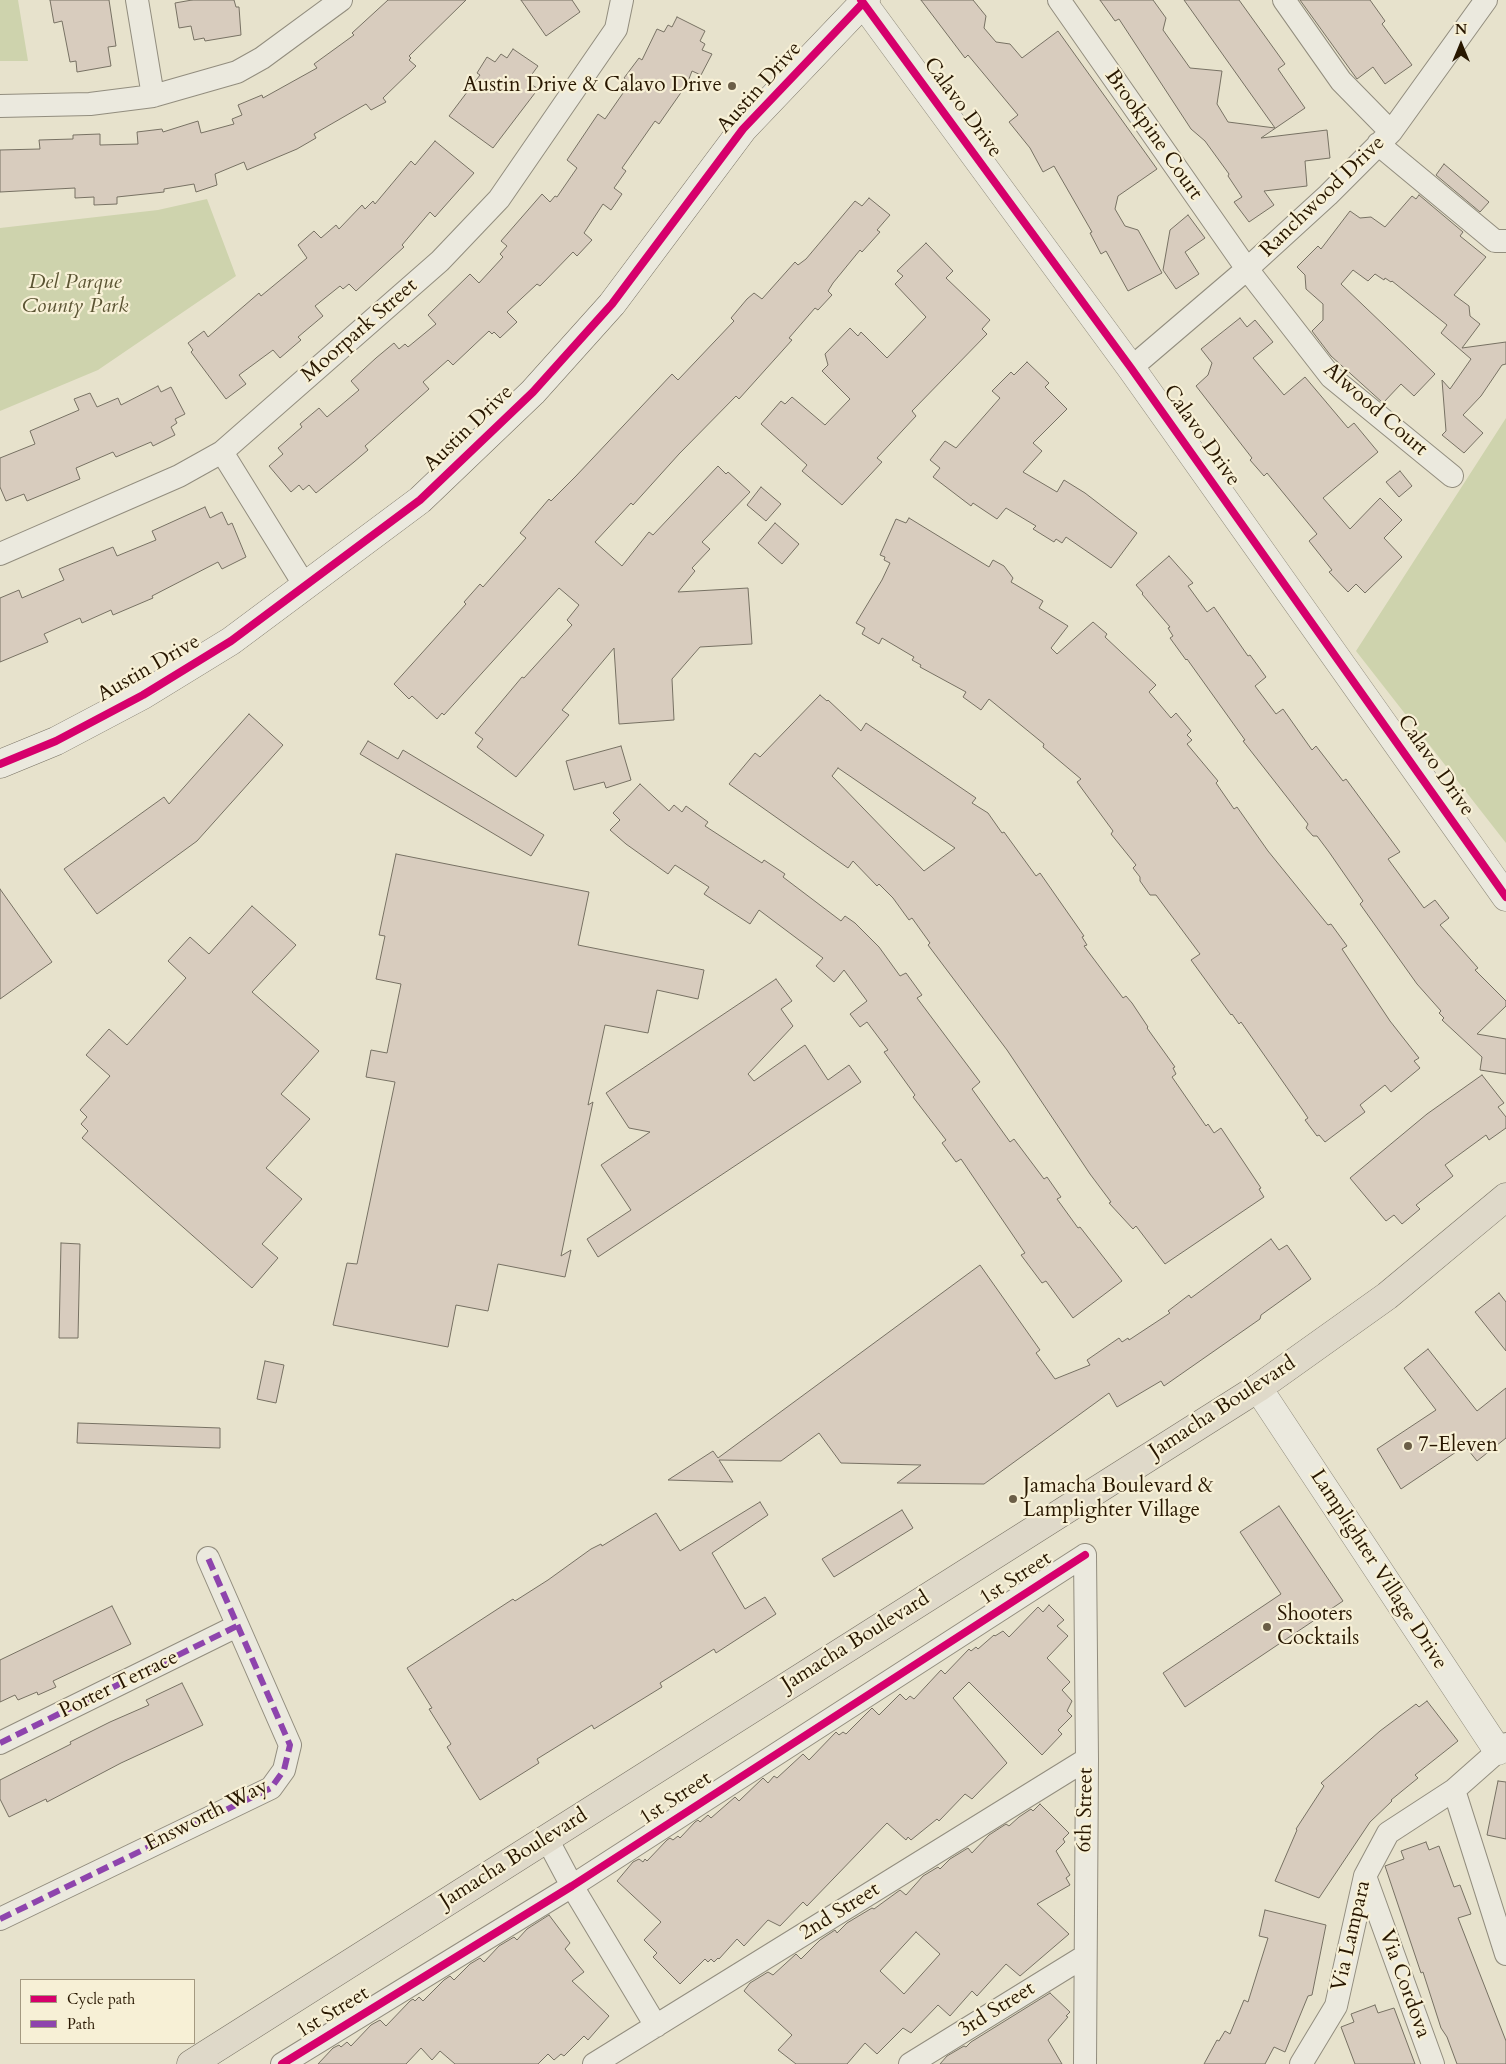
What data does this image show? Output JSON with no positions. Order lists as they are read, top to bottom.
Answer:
{
  "streets": {
    "main road": ["Jamacha Boulevard"],
    "street": [
      "Austin Drive",
      "Calavo Drive",
      "Brookpine Court",
      "Ranchwood Drive",
      "Moorpark Street",
      "Alwood Court",
      "Lamplighter Village Drive",
      "1st Street",
      "Porter Terrace",
      "6th Street",
      "Ensworth Way",
      "2nd Street",
      "Via Lampara",
      "Via Cordova",
      "3rd Street"
    ]
  },
  "crossings": [
    ["Austin Drive", "Calavo Drive"],
    ["Calavo Drive", "Ranchwood Drive"],
    ["Brookpine Court", "Ranchwood Drive"],
    ["Brookpine Court", "Alwood Court"],
    ["Ranchwood Drive", "Alwood Court"],
    ["Jamacha Boulevard", "Lamplighter Village Drive"],
    ["Lamplighter Village Drive", "Via Lampara"],
    ["1st Street", "6th Street"],
    ["Porter Terrace", "Ensworth Way"],
    ["6th Street", "2nd Street"],
    ["6th Street", "3rd Street"],
    ["Via Lampara", "Via Cordova"]
  ],
  "parks": ["Del Parque County Park"],
  "places": [
    "Austin Drive & Calavo Drive",
    "7-Eleven",
    "Jamacha Boulevard & Lamplighter Village",
    "Shooters Cocktails"
  ],
  "legend": ["Cycle path", "Path"],
  "north": "top"
}
